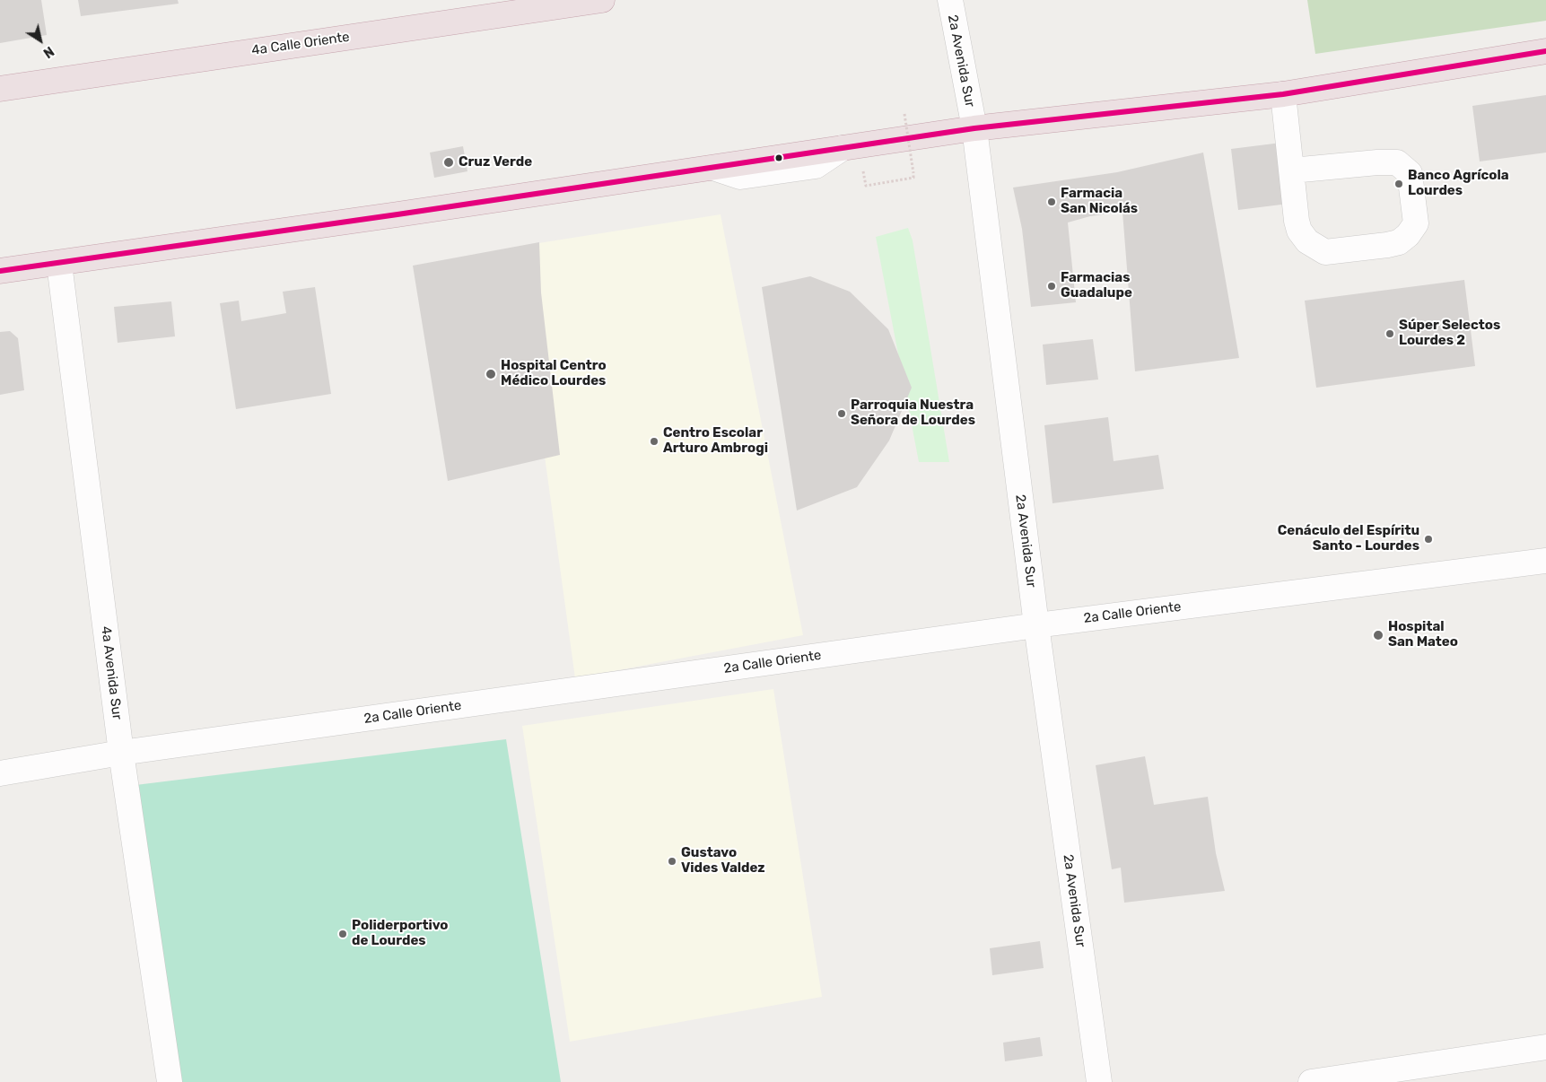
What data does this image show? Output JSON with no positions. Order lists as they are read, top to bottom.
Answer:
{
  "streets": {
    "highway": ["4a Calle Oriente"],
    "street": ["2a Avenida Sur", "2a Calle Oriente", "4a Avenida Sur"]
  },
  "crossings": [
    ["2a Avenida Sur", "2a Calle Oriente"],
    ["2a Calle Oriente", "4a Avenida Sur"]
  ],
  "places": [
    "Cruz Verde",
    "Banco Agrícola Lourdes",
    "Farmacia San Nicolás",
    "Farmacias Guadalupe",
    "Súper Selectos Lourdes 2",
    "Hospital Centro Médico Lourdes",
    "Parroquia Nuestra Señora de Lourdes",
    "Centro Escolar Arturo Ambrogi",
    "Cenáculo del Espíritu Santo - Lourdes",
    "Hospital San Mateo",
    "Gustavo Vides Valdez",
    "Poliderportivo de Lourdes"
  ],
  "north": "bottom right"
}
